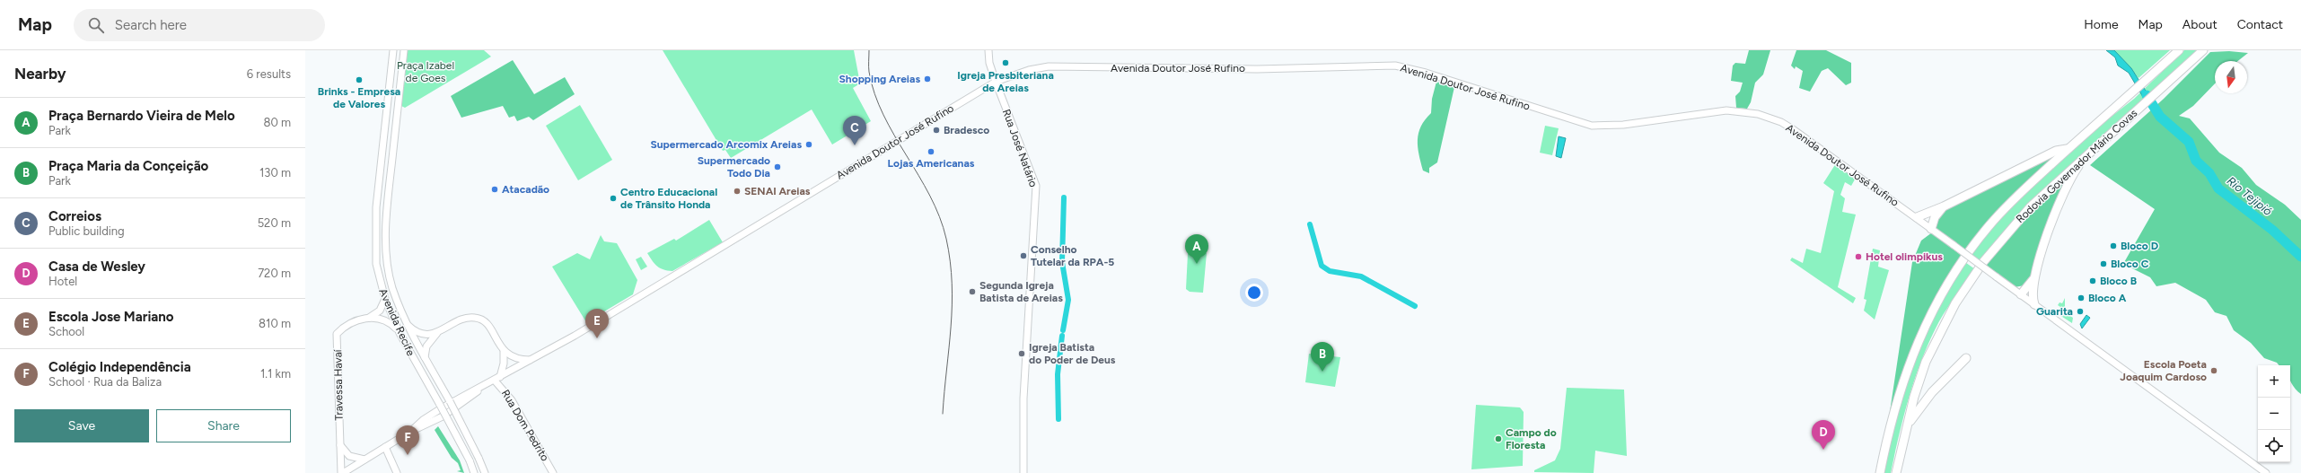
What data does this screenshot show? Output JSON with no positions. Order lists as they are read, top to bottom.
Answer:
{
  "streets": {
    "highway": ["Rodovia Governador Mário Covas"],
    "main road": [
      "Avenida Doutor José Rufino",
      "Rua José Natário",
      "Avenida Recife",
      "Travessa Havaí",
      "Rua Dom Pedrito"
    ]
  },
  "crossings": [
    ["Avenida Doutor José Rufino", "Rua José Natário"],
    ["Avenida Doutor José Rufino", "Travessa Havaí"],
    ["Avenida Doutor José Rufino", "Rua Dom Pedrito"],
    ["Avenida Recife", "Travessa Havaí"]
  ],
  "water": ["Rio Tejipió"],
  "parks": ["Praça Izabel de Goes"],
  "places": [
    "Igreja Presbiteriana de Areias",
    "Shopping Areias",
    "Brinks - Empresa de Valores",
    "Bradesco",
    "Supermercado Arcomix Areias",
    "Lojas Americanas",
    "Supermercado Todo Dia",
    "Atacadão",
    "SENAI Areias",
    "Centro Educacional de Trânsito Honda",
    "Bloco D",
    "Conselho Tutelar da RPA-5",
    "Hotel olimpikus",
    "Bloco C",
    "Bloco B",
    "Segunda Igreja Batista de Areias",
    "Bloco A",
    "Guarita",
    "Igreja Batista do Poder de Deus",
    "Escola Poeta Joaquim Cardoso",
    "Campo do Floresta"
  ],
  "north": "bottom",
  "page": {
    "header": "Map",
    "search": "Search here",
    "nav": [
      "Home",
      "Map",
      "About",
      "Contact"
    ],
    "heading": ["Nearby", "6 results"],
    "list": [
      {
        "mark": "A",
        "name": "Praça Bernardo Vieira de Melo",
        "note": "Park",
        "value": "80 m"
      },
      {
        "mark": "B",
        "name": "Praça Maria da Conçeição",
        "note": "Park",
        "value": "130 m"
      },
      {
        "mark": "C",
        "name": "Correios",
        "note": "Public building",
        "value": "520 m"
      },
      {
        "mark": "D",
        "name": "Casa de Wesley",
        "note": "Hotel",
        "value": "720 m"
      },
      {
        "mark": "E",
        "name": "Escola Jose Mariano",
        "note": "School",
        "value": "810 m"
      },
      {
        "mark": "F",
        "name": "Colégio Independência",
        "note": "School · Rua da Baliza",
        "value": "1.1 km"
      }
    ],
    "pins": [
      "C",
      "A",
      "E",
      "B",
      "D",
      "F"
    ],
    "map_buttons": ["+", "−"],
    "buttons": ["Save", "Share"]
  }
}
